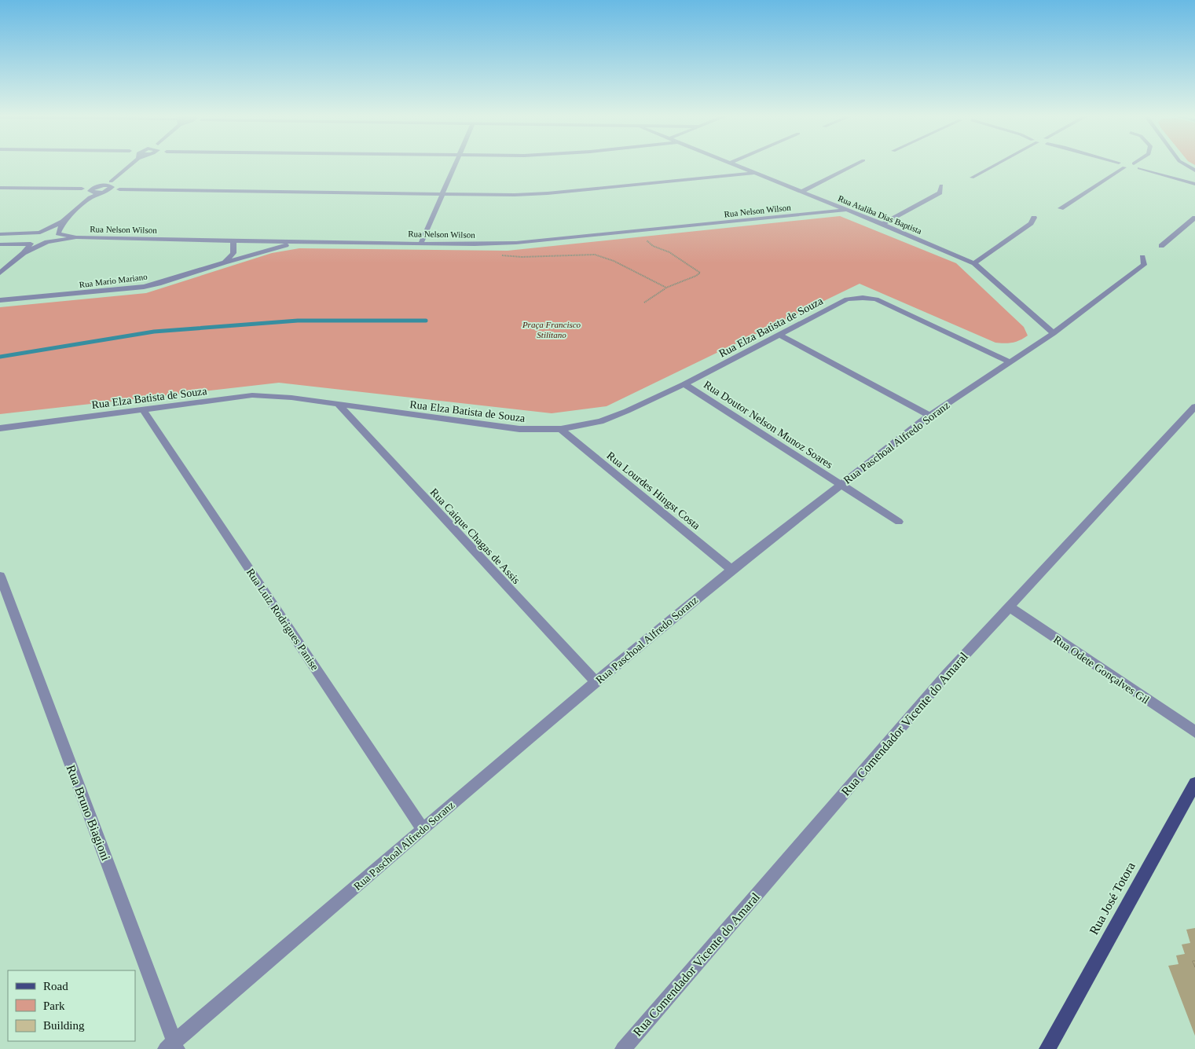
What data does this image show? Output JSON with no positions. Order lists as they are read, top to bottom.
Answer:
{
  "streets": {
    "main road": ["Rua José Totora"],
    "street": [
      "Rua Nelson Wilson",
      "Rua Ataliba Dias Baptista",
      "Rua Mario Mariano",
      "Rua Elza Batista de Souza",
      "Rua Doutor Nelson Munoz Soares",
      "Rua Paschoal Alfredo Soranz",
      "Rua Lourdes Hingst Costa",
      "Rua Caique Chagas de Assis",
      "Rua Luiz Rodrigues Panise",
      "Rua Odete Gonçalves Gil",
      "Rua Comendador Vicente do Amaral",
      "Rua Bruno Biagioni"
    ]
  },
  "crossings": [
    ["Rua Nelson Wilson", "Rua Ataliba Dias Baptista"],
    ["Rua Nelson Wilson", "Rua Mario Mariano"],
    ["Rua Ataliba Dias Baptista", "Rua Paschoal Alfredo Soranz"],
    ["Rua Elza Batista de Souza", "Rua Doutor Nelson Munoz Soares"],
    ["Rua Elza Batista de Souza", "Rua Paschoal Alfredo Soranz"],
    ["Rua Elza Batista de Souza", "Rua Lourdes Hingst Costa"],
    ["Rua Elza Batista de Souza", "Rua Caique Chagas de Assis"],
    ["Rua Elza Batista de Souza", "Rua Luiz Rodrigues Panise"],
    ["Rua Doutor Nelson Munoz Soares", "Rua Paschoal Alfredo Soranz"],
    ["Rua Paschoal Alfredo Soranz", "Rua Lourdes Hingst Costa"],
    ["Rua Paschoal Alfredo Soranz", "Rua Caique Chagas de Assis"],
    ["Rua Paschoal Alfredo Soranz", "Rua Luiz Rodrigues Panise"],
    ["Rua Paschoal Alfredo Soranz", "Rua Bruno Biagioni"],
    ["Rua Odete Gonçalves Gil", "Rua Comendador Vicente do Amaral"]
  ],
  "parks": ["Praça Francisco Stilitano"],
  "legend": ["Road", "Park", "Building"]
}
